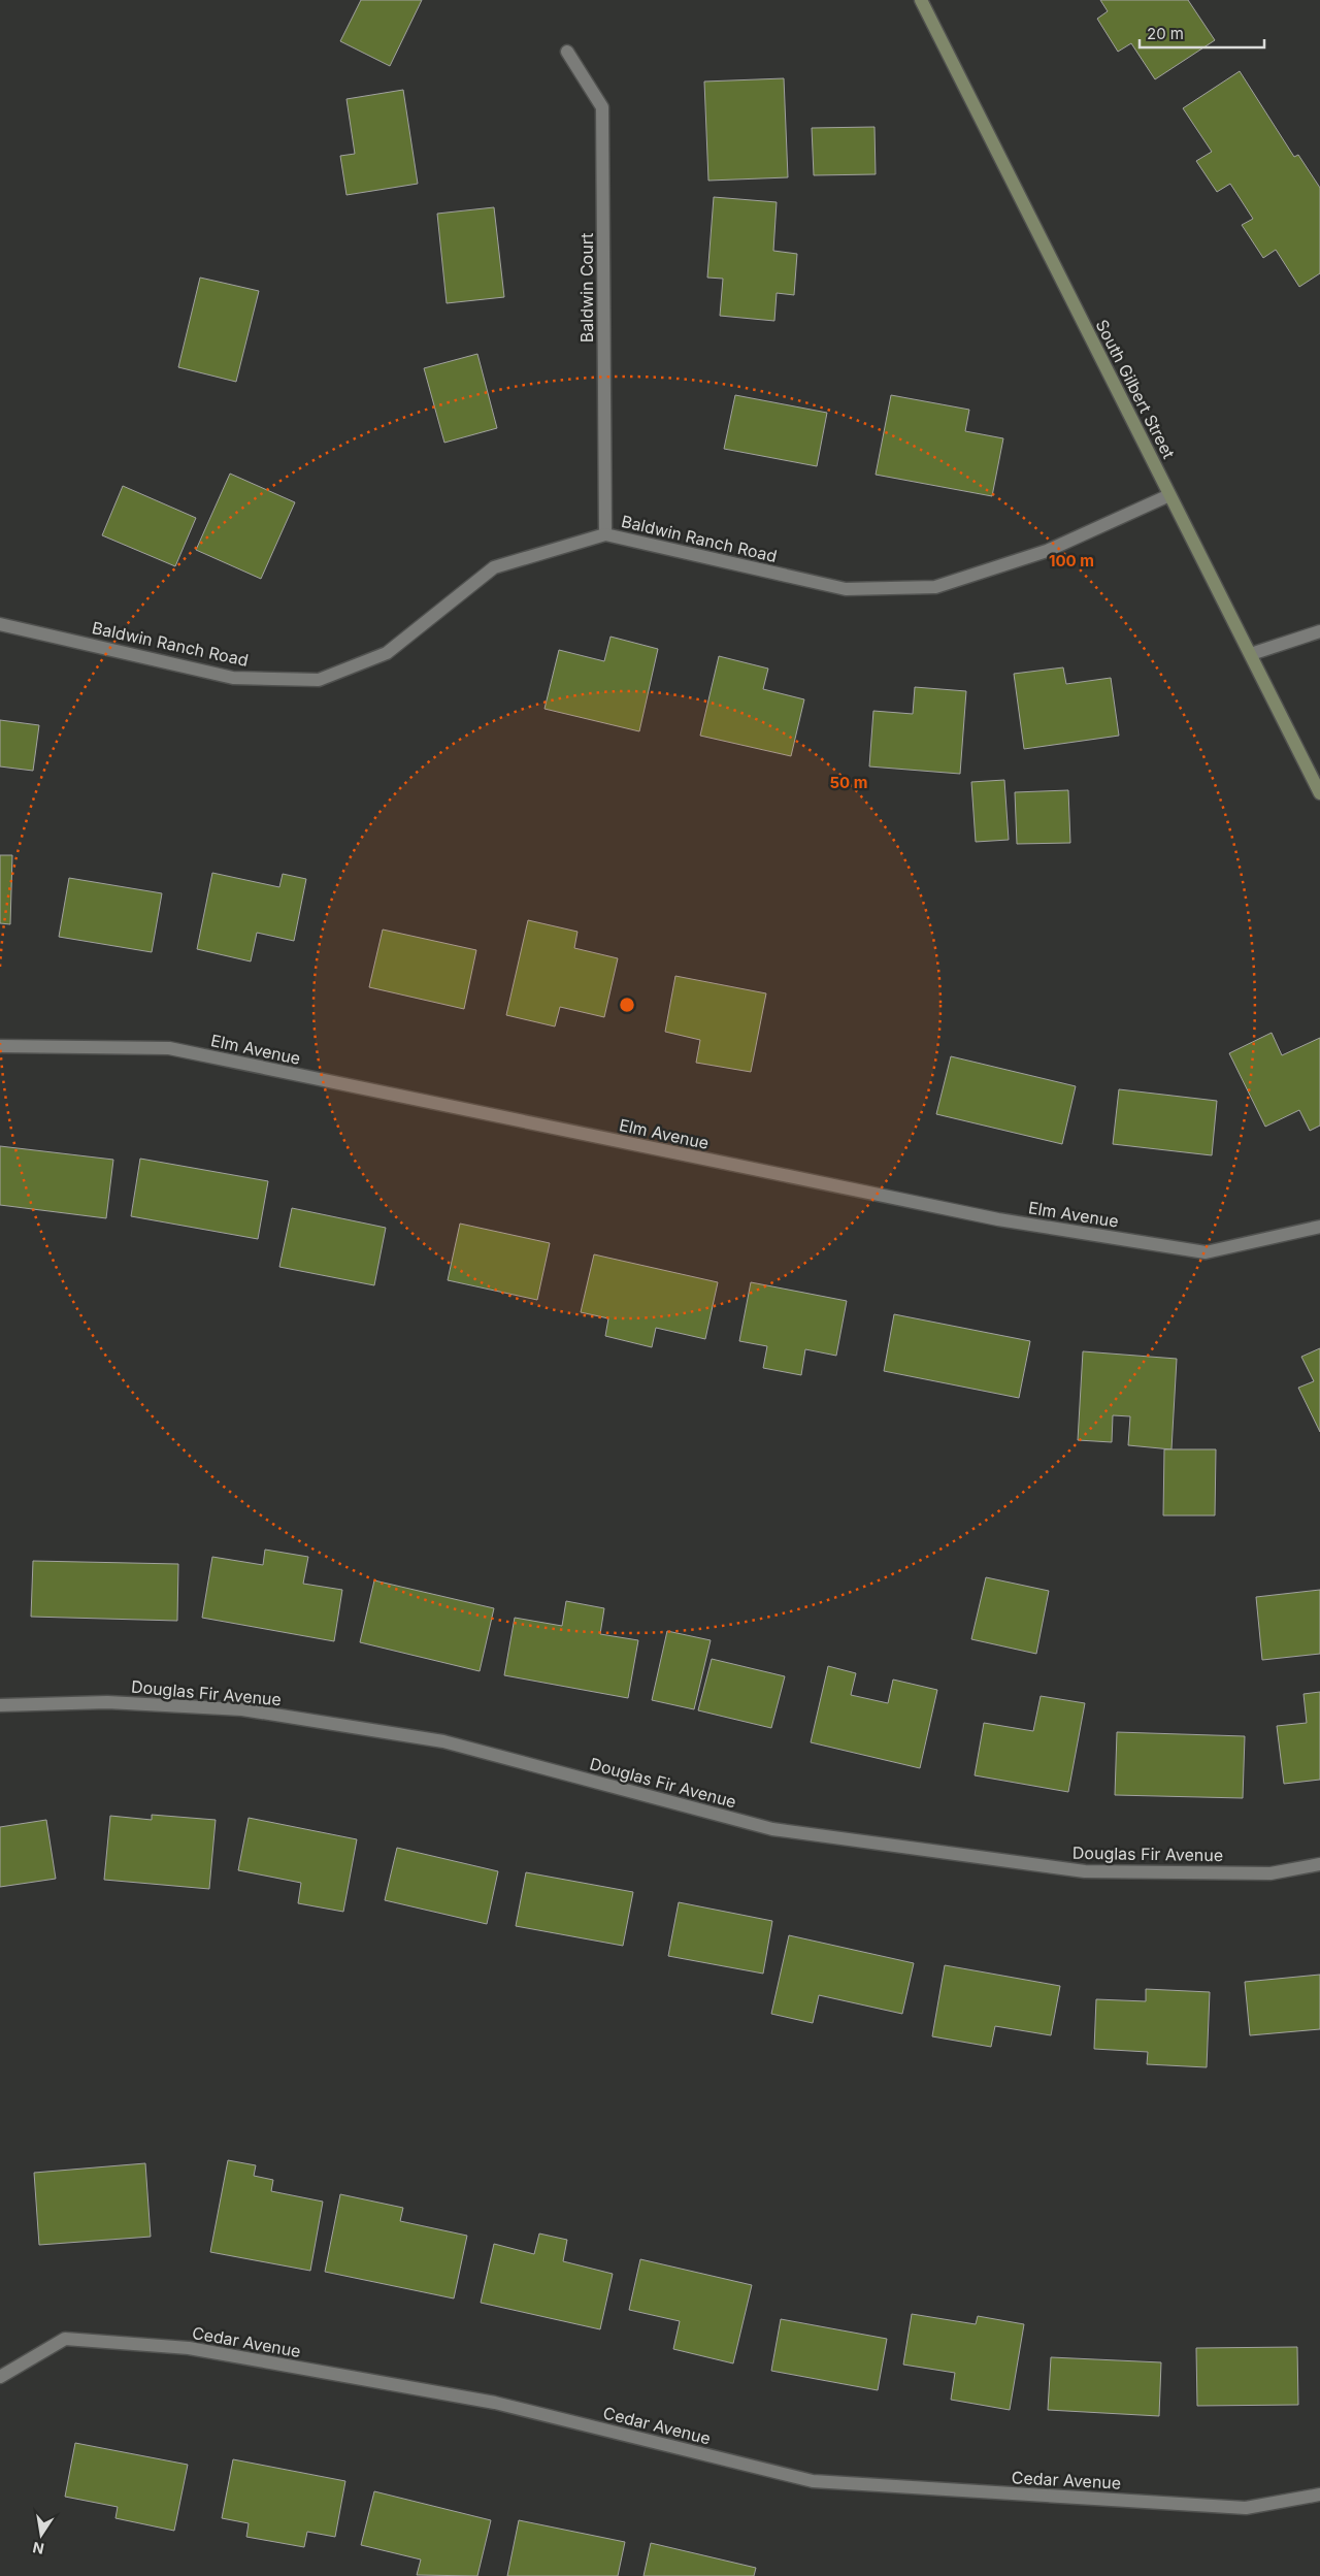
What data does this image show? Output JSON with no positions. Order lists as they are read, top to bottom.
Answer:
{
  "streets": {
    "street": [
      "Baldwin Court",
      "South Gilbert Street",
      "Baldwin Ranch Road",
      "Elm Avenue",
      "Douglas Fir Avenue",
      "Cedar Avenue"
    ]
  },
  "crossings": [
    ["Baldwin Court", "Baldwin Ranch Road"],
    ["South Gilbert Street", "Baldwin Ranch Road"]
  ],
  "scale_bar": "20 m",
  "north": "bottom",
  "rings": ["100 m", "50 m"]
}
